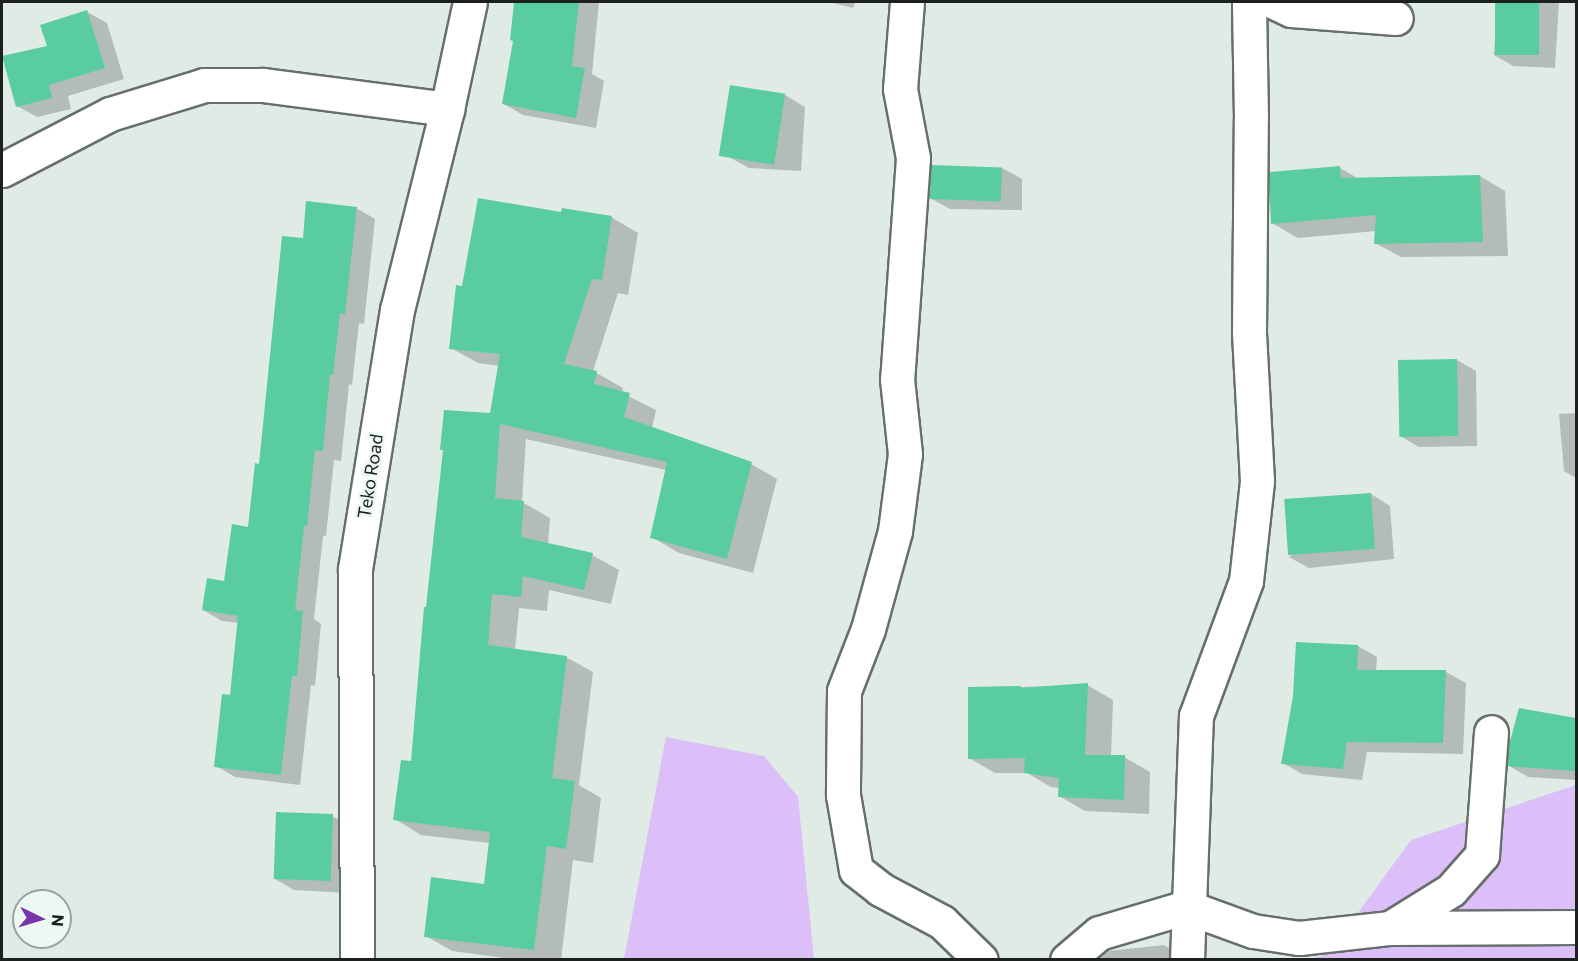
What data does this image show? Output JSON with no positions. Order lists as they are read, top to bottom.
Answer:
{
  "streets": {
    "street": ["Teko Road"]
  },
  "north": "right"
}
